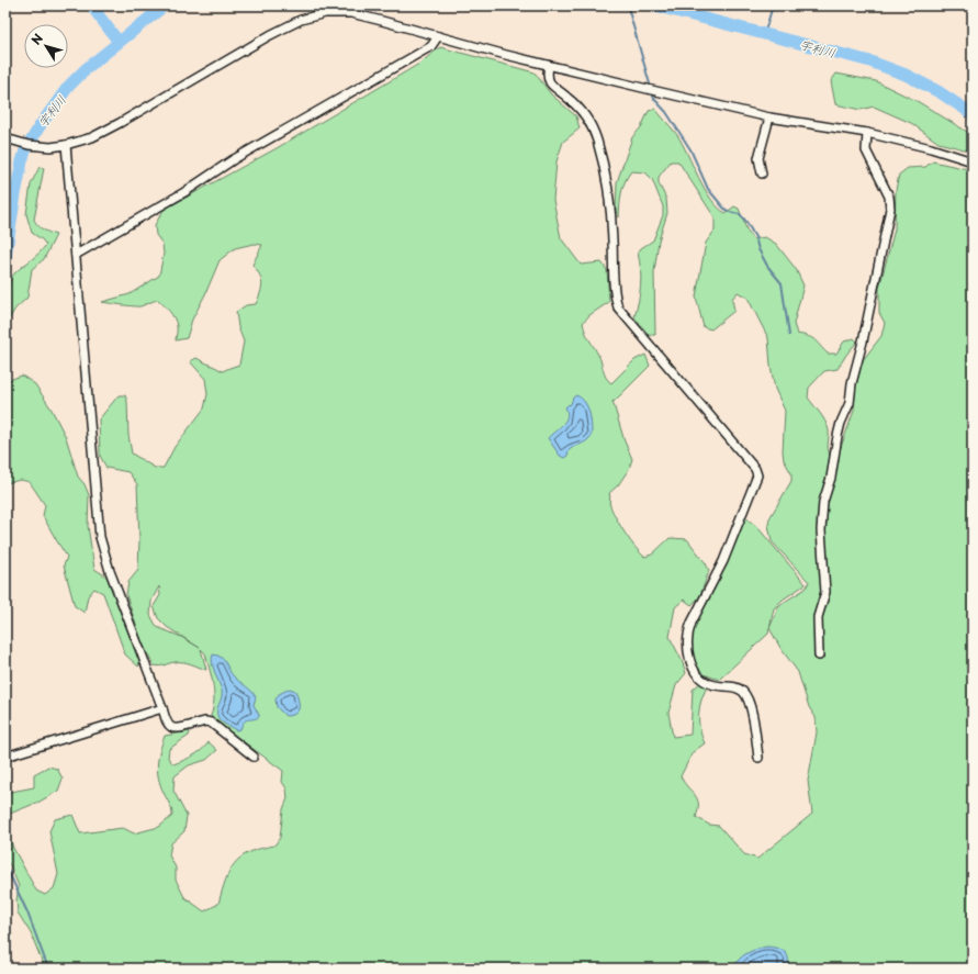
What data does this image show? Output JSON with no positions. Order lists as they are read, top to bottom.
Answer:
{
  "water": ["宇利川"],
  "north": "top left"
}
